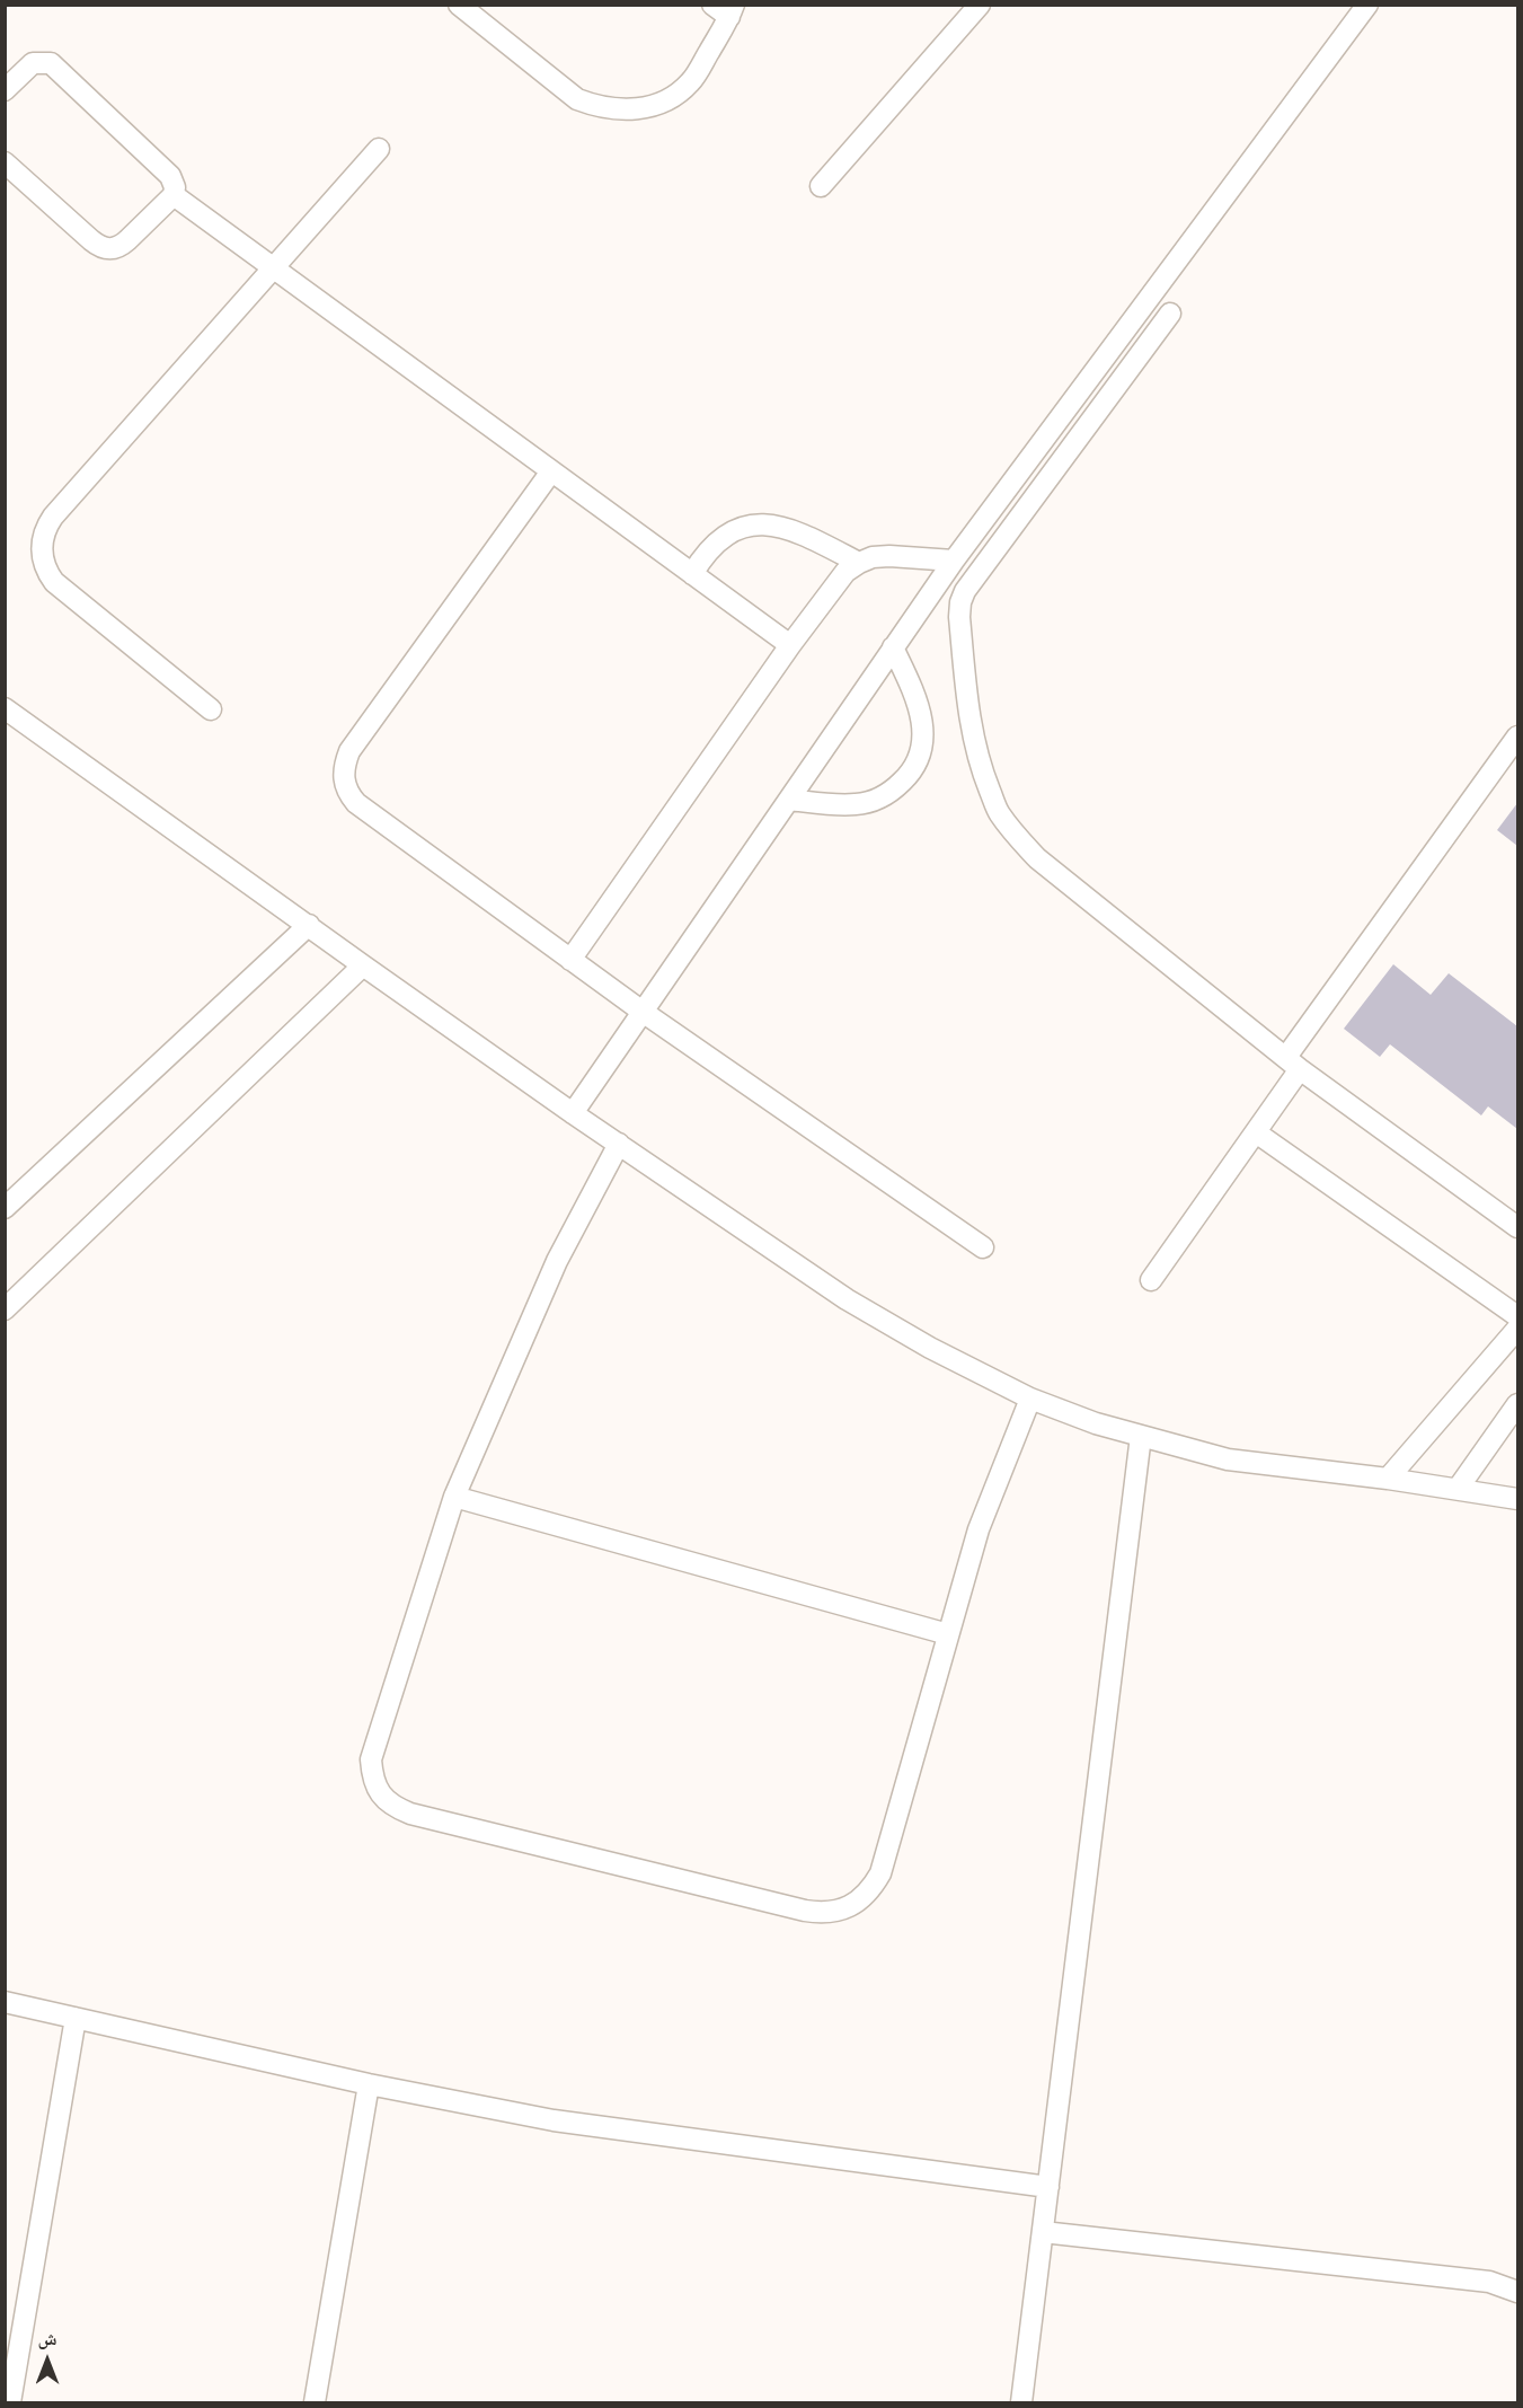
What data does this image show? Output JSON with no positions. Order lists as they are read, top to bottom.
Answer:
{
  "north": "top"
}
